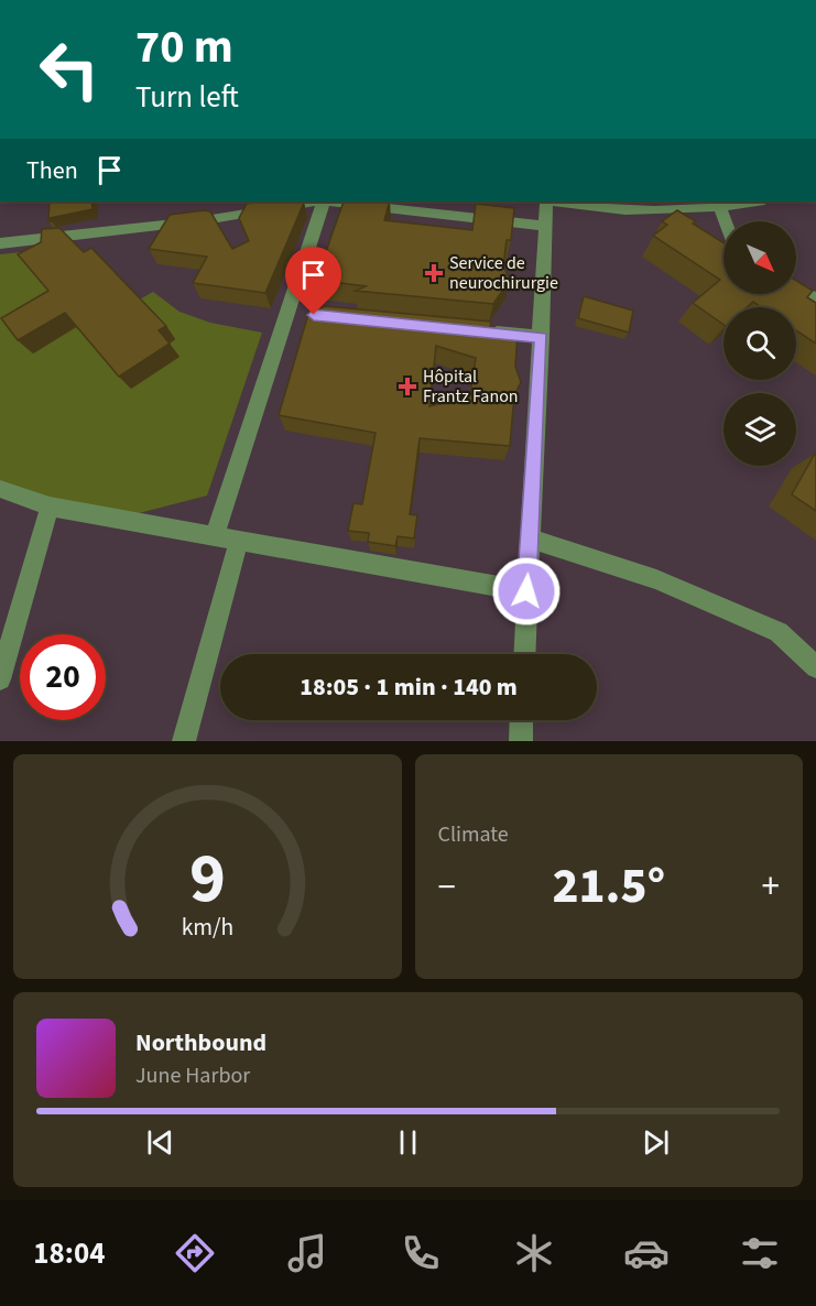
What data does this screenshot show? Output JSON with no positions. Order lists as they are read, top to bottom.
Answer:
{
  "places": {
    "health": ["Service de neurochirurgie", "Hôpital Frantz Fanon"]
  },
  "north": "bottom right",
  "page": {
    "turn": ["70 m", "Turn left"],
    "then": "Then",
    "limit": "20",
    "trip": "18:05 · 1 min · 140 m",
    "tile": "Climate",
    "heat": ["−", "21.5°", "+"],
    "song": ["Northbound", "June Harbor"],
    "tabs": "18:04",
    "gauge": ["9", "km/h"]
  }
}
